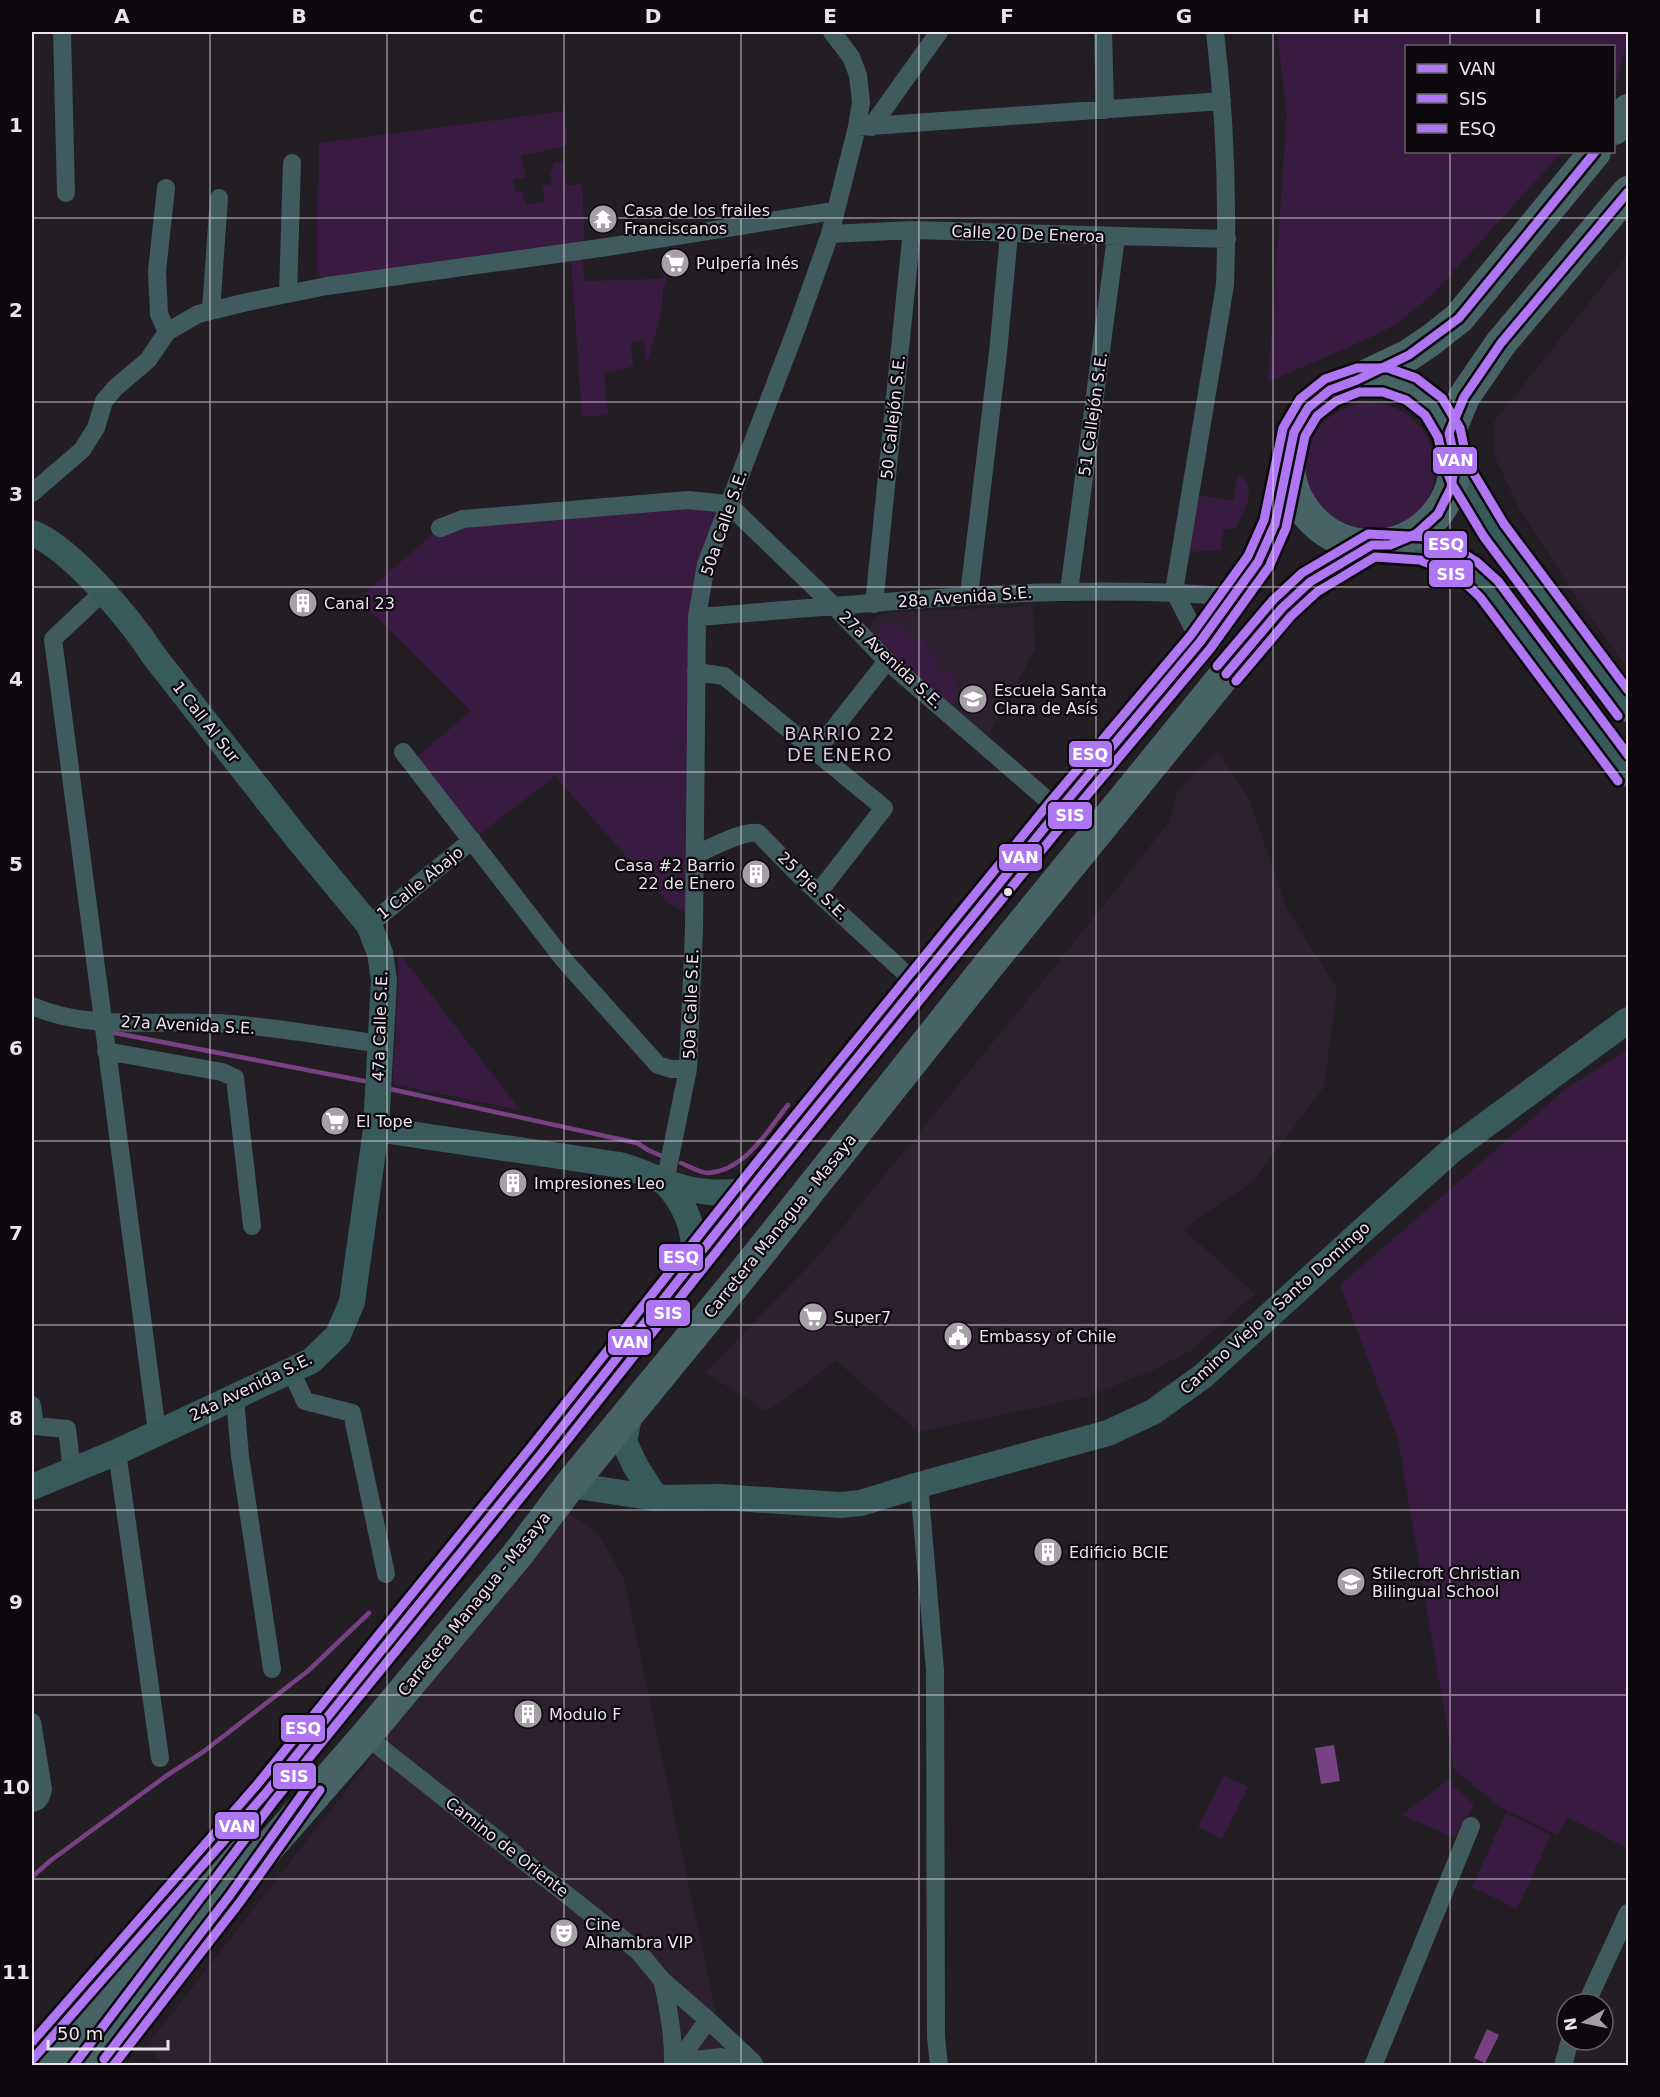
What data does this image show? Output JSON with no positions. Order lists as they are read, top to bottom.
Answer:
{
  "streets": {
    "highway": ["Carretera Managua - Masaya"],
    "street": [
      "Calle 20 De Eneroa",
      "51 Callejón S.E.",
      "50 Callejón S.E.",
      "50a Calle S.E.",
      "28a Avenida S.E.",
      "27a Avenida S.E.",
      "1 Call Al Sur",
      "1 Calle Abajo",
      "25 Pje. S.E.",
      "47a Calle S.E.",
      "Camino Viejo a Santo Domingo",
      "24a Avenida S.E.",
      "Camino de Oriente"
    ]
  },
  "crossings": [
    ["Calle 20 De Eneroa", "51 Callejón S.E."],
    ["Calle 20 De Eneroa", "50 Callejón S.E."],
    ["Calle 20 De Eneroa", "50a Calle S.E."],
    ["51 Callejón S.E.", "28a Avenida S.E."],
    ["50 Callejón S.E.", "28a Avenida S.E."],
    ["50a Calle S.E.", "28a Avenida S.E."],
    ["50a Calle S.E.", "27a Avenida S.E."],
    ["50a Calle S.E.", "25 Pje. S.E."],
    ["28a Avenida S.E.", "27a Avenida S.E."],
    ["27a Avenida S.E.", "47a Calle S.E."],
    ["1 Call Al Sur", "1 Calle Abajo"],
    ["1 Call Al Sur", "47a Calle S.E."],
    ["1 Calle Abajo", "47a Calle S.E."],
    ["47a Calle S.E.", "24a Avenida S.E."],
    ["Carretera Managua - Masaya", "Camino Viejo a Santo Domingo"],
    ["Carretera Managua - Masaya", "Camino de Oriente"]
  ],
  "districts": ["BARRIO 22 DE ENERO"],
  "places": {
    "temple": ["Casa de los frailes Franciscanos"],
    "supermarket": ["Pulpería Inés", "El Tope", "Super7"],
    "building": [
      "Canal 23",
      "Casa #2 Barrio 22 de Enero",
      "Impresiones Leo",
      "Edificio BCIE",
      "Modulo F"
    ],
    "school or university": ["Escuela Santa Clara de Asís", "Stilecroft Christian Bilingual School"],
    "public building": ["Embassy of Chile"],
    "theatre": ["Cine Alhambra VIP"]
  },
  "lines": ["transit line VAN", "transit line ESQ", "transit line SIS"],
  "legend": ["VAN", "SIS", "ESQ"],
  "scale_bar": "50 m",
  "north": "left",
  "grid": {
    "columns": [
      "A",
      "B",
      "C",
      "D",
      "E",
      "F",
      "G",
      "H",
      "I"
    ],
    "rows": [
      "1",
      "2",
      "3",
      "4",
      "5",
      "6",
      "7",
      "8",
      "9",
      "10",
      "11"
    ]
  }
}
